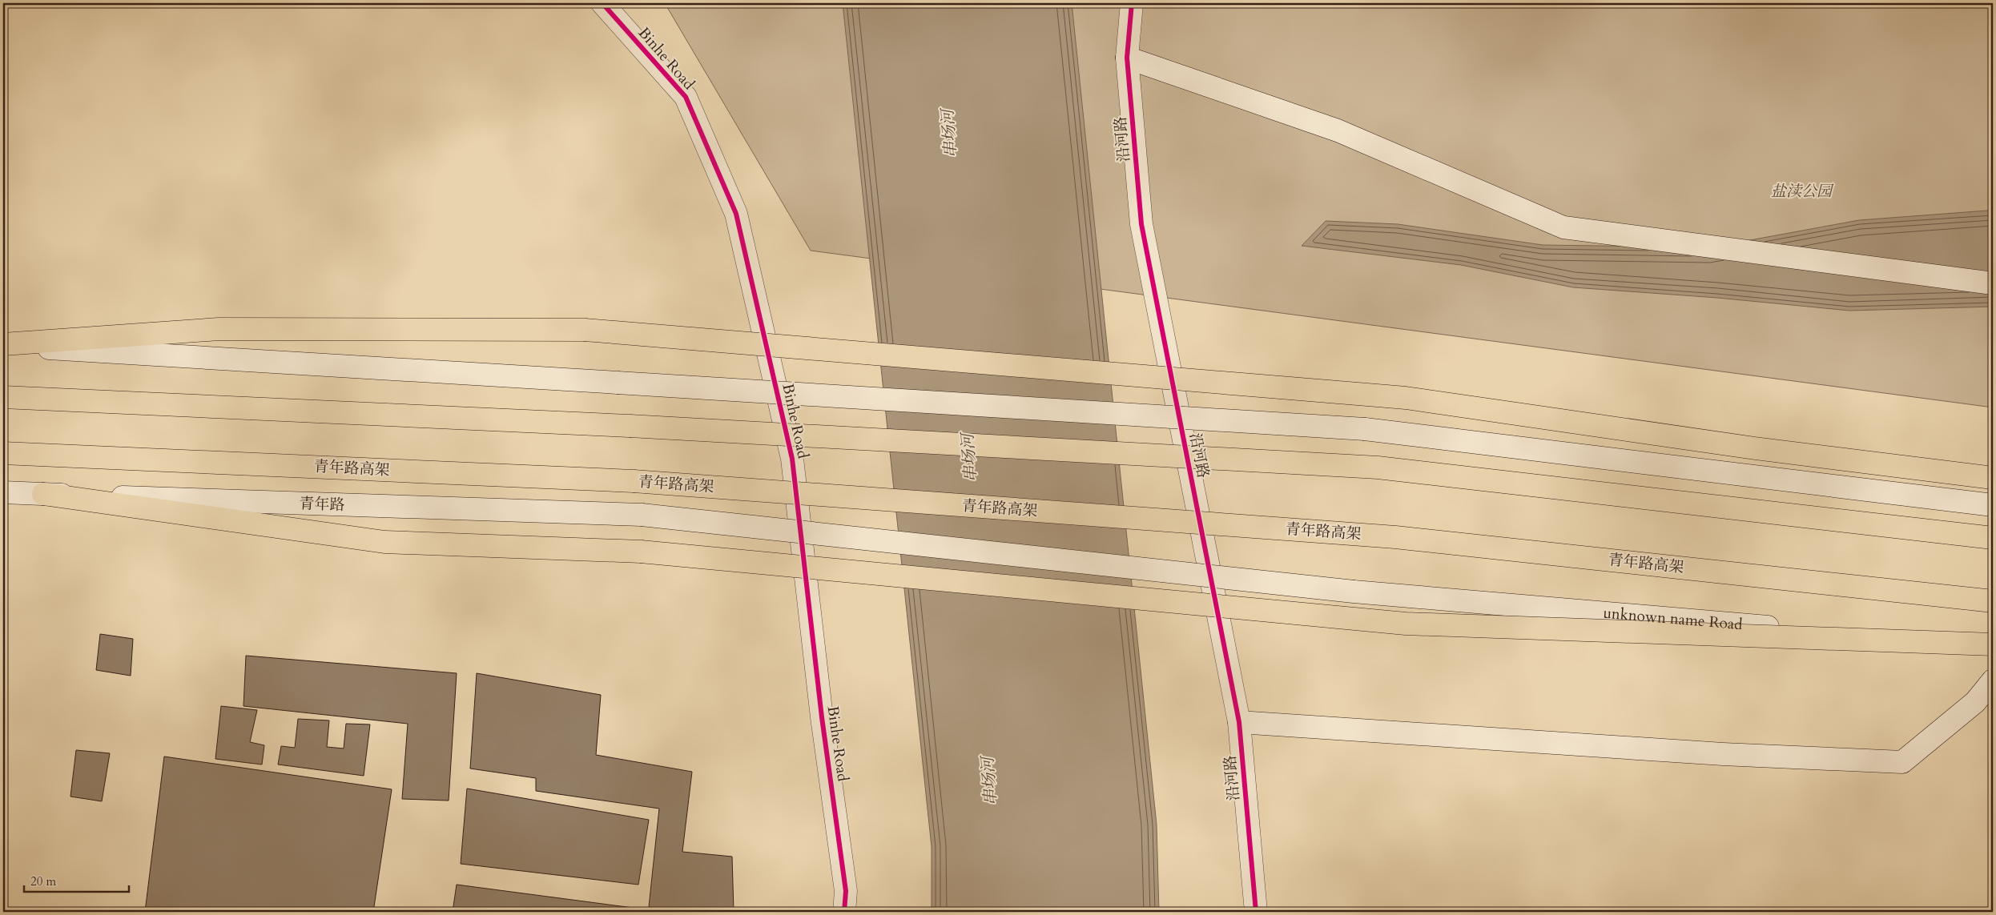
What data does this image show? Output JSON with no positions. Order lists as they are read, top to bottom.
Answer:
{
  "streets": {
    "highway": ["青年路高架"],
    "main road": [
      "Binhe Road",
      "沿河路",
      "青年路",
      "unknown name Road"
    ]
  },
  "crossings": [
    ["青年路", "unknown name Road"]
  ],
  "water": ["串场河"],
  "parks": ["盐渎公园"],
  "scale_bar": "20 m"
}
